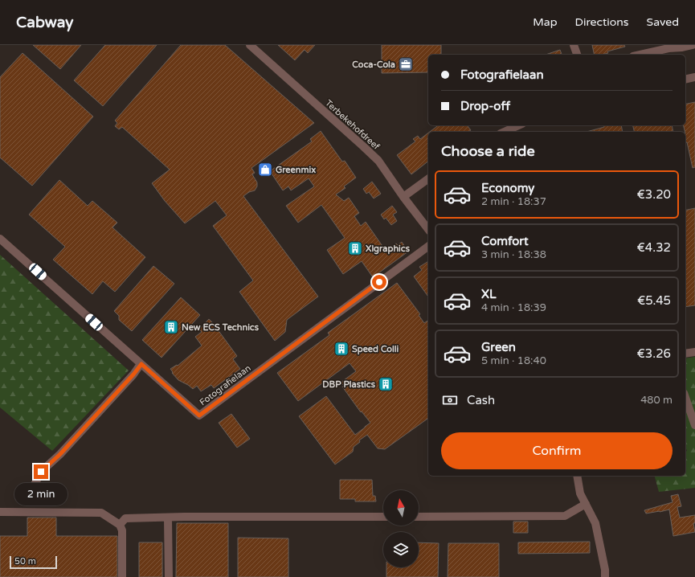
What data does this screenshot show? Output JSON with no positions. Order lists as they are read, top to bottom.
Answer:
{
  "streets": {
    "street": ["Terbekehofdreef", "Fotografielaan"]
  },
  "places": {
    "office": ["Coca-Cola"],
    "shop": ["Greenmix"],
    "building": [
      "Xlgraphics",
      "New ECS Technics",
      "Speed Colli",
      "DBP Plastics"
    ]
  },
  "scale_bar": "50 m",
  "north": "top",
  "page": {
    "header": "Cabway",
    "nav": ["Map", "Directions", "Saved"],
    "banner": ["Fotografielaan", "Drop-off"],
    "heading": "Choose a ride",
    "list": [
      {
        "name": "Economy",
        "note": "2 min · 18:37",
        "value": "€3.20"
      },
      {
        "name": "Comfort",
        "note": "3 min · 18:38",
        "value": "€4.32"
      },
      {
        "name": "XL",
        "note": "4 min · 18:39",
        "value": "€5.45"
      },
      {
        "name": "Green",
        "note": "5 min · 18:40",
        "value": "€3.26"
      }
    ],
    "pay": ["Cash", "480 m"],
    "buttons": "Confirm",
    "bubble": "2 min",
    "scale": "50 m"
  }
}
